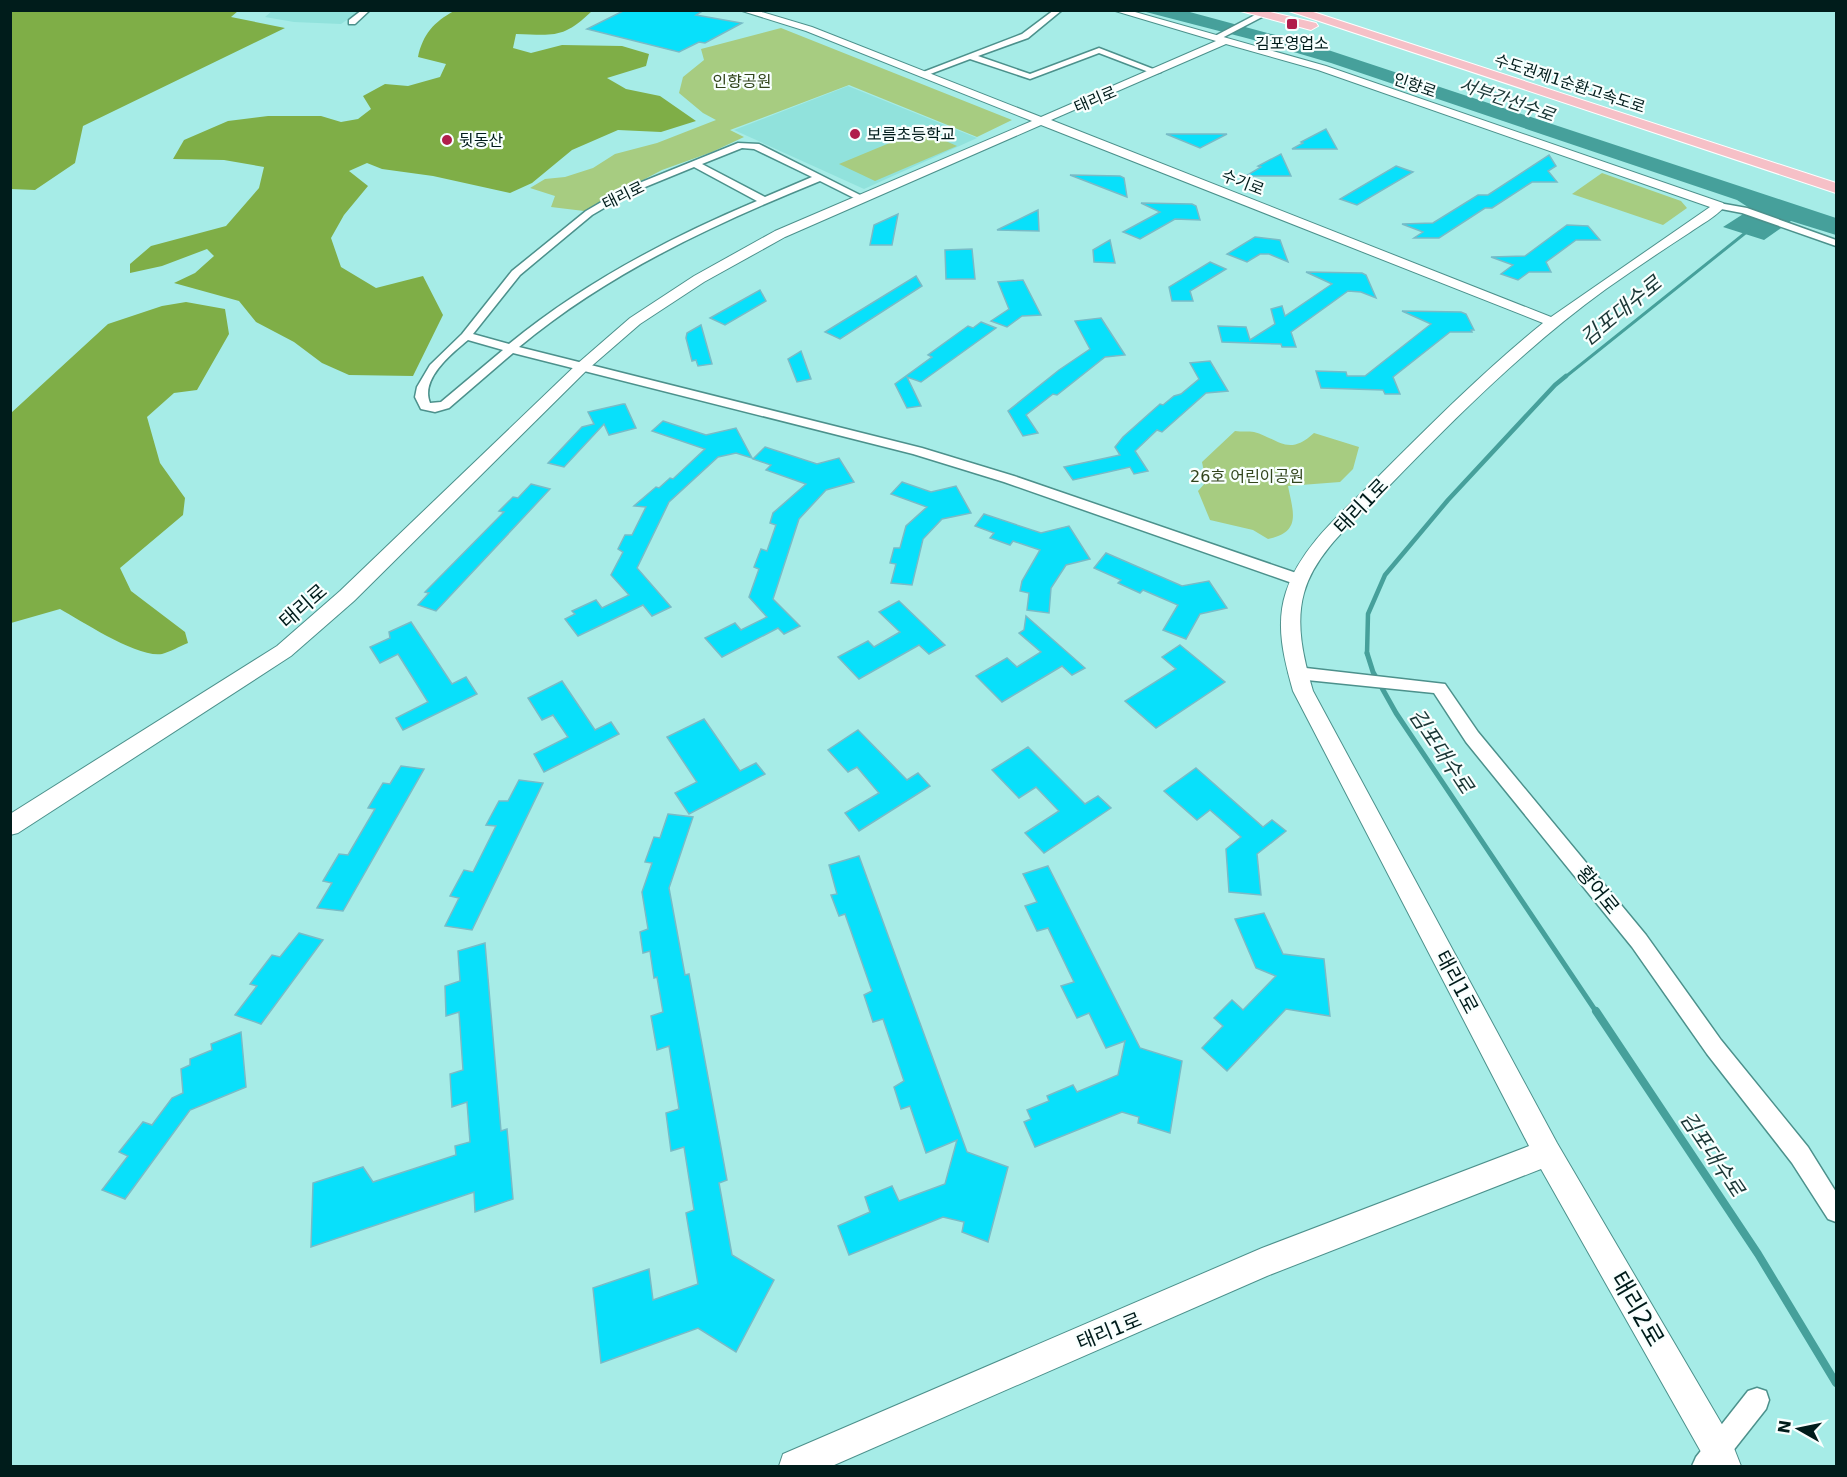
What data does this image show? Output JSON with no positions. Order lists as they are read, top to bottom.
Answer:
{
  "streets": {
    "highway": ["수도권제1순환고속도로"],
    "street": [
      "인향로",
      "태리로",
      "수기로",
      "태리1로",
      "황어로",
      "태리2로"
    ]
  },
  "crossings": [
    ["인향로", "태리로"],
    ["인향로", "태리1로"],
    ["태리로", "수기로"],
    ["수기로", "태리1로"],
    ["태리1로", "황어로"],
    ["태리1로", "태리2로"]
  ],
  "water": ["서부간선수로", "김포대수로"],
  "parks": ["인향공원", "26호 어린이공원"],
  "places": {
    "transit": ["김포영업소"],
    "other": ["보름초등학교", "뒷동산"]
  },
  "north": "left"
}
